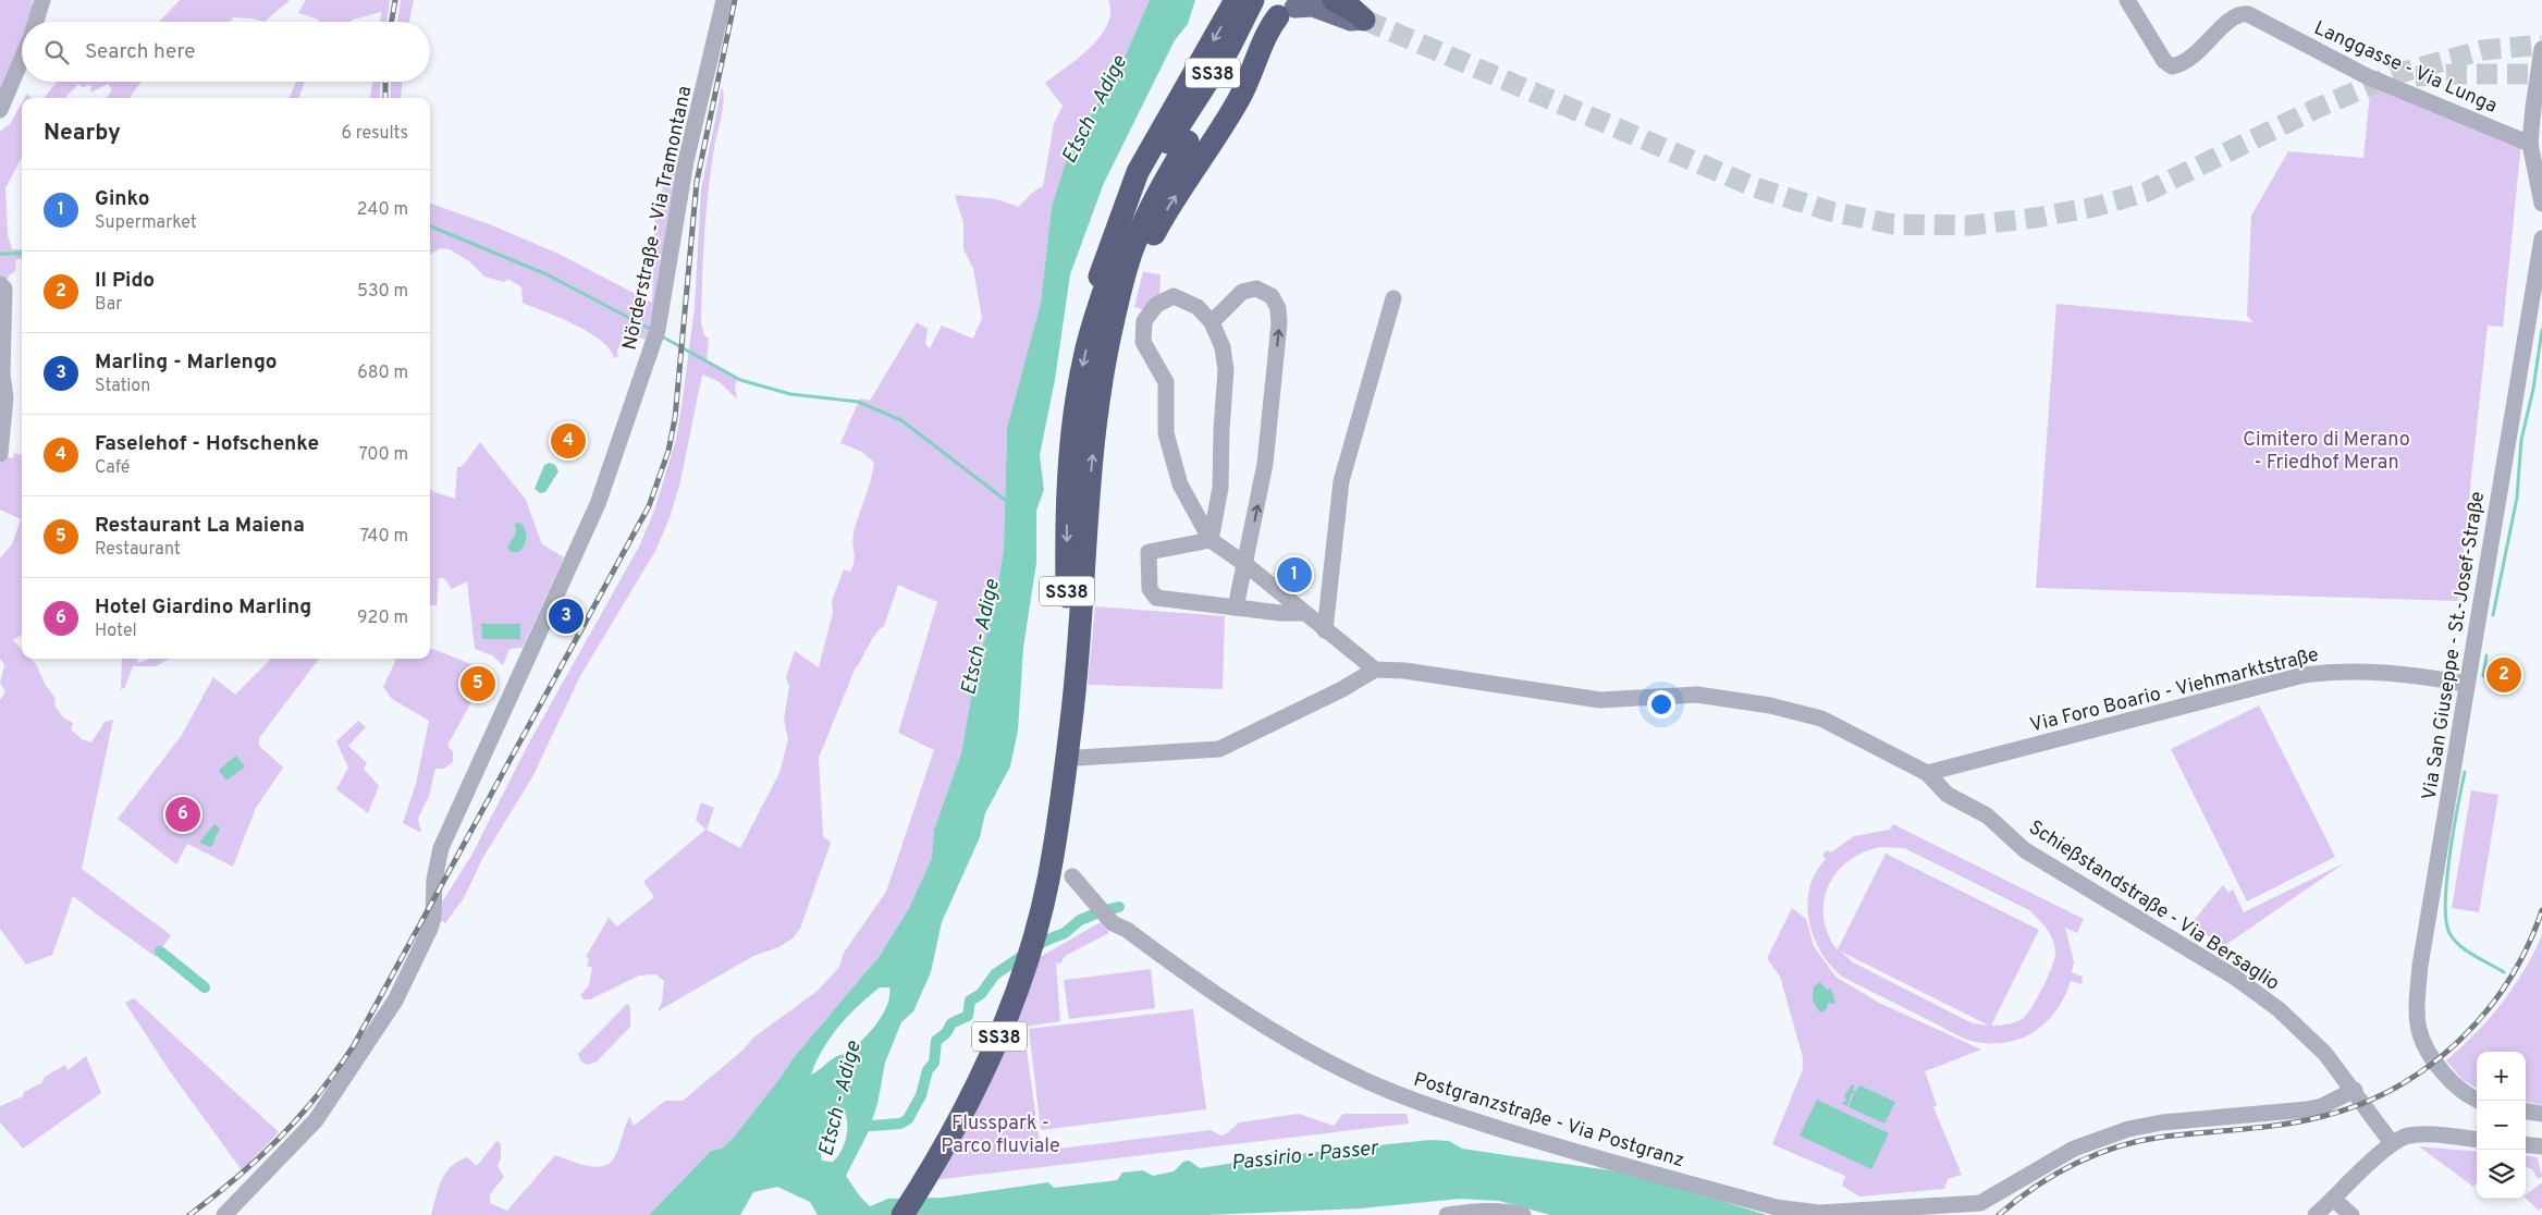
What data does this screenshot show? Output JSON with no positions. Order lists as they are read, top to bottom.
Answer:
{
  "streets": {
    "highway": ["SS38"],
    "street": [
      "Langgasse - Via Lunga",
      "Nörderstraße - Via Tramontana",
      "Via San Giuseppe - St.-Josef-Straße",
      "Via Foro Boario - Viehmarktstraße",
      "Schießstandstraße - Via Bersaglio",
      "Postgranzstraße - Via Postgranz"
    ]
  },
  "crossings": [
    ["Via San Giuseppe - St.-Josef-Straße", "Via Foro Boario - Viehmarktstraße"],
    ["Via Foro Boario - Viehmarktstraße", "Schießstandstraße - Via Bersaglio"],
    ["Schießstandstraße - Via Bersaglio", "Postgranzstraße - Via Postgranz"]
  ],
  "water": ["Etsch - Adige", "Passirio - Passer"],
  "parks": ["Cimitero di Merano - Friedhof Meran", "Flusspark - Parco fluviale"],
  "page": {
    "search": "Search here",
    "heading": ["Nearby", "6 results"],
    "list": [
      {
        "mark": "1",
        "name": "Ginko",
        "note": "Supermarket",
        "value": "240 m"
      },
      {
        "mark": "2",
        "name": "Il Pido",
        "note": "Bar",
        "value": "530 m"
      },
      {
        "mark": "3",
        "name": "Marling - Marlengo",
        "note": "Station",
        "value": "680 m"
      },
      {
        "mark": "4",
        "name": "Faselehof - Hofschenke",
        "note": "Café",
        "value": "700 m"
      },
      {
        "mark": "5",
        "name": "Restaurant La Maiena",
        "note": "Restaurant",
        "value": "740 m"
      },
      {
        "mark": "6",
        "name": "Hotel Giardino Marling",
        "note": "Hotel",
        "value": "920 m"
      }
    ],
    "pins": [
      "4",
      "1",
      "3",
      "2",
      "5",
      "6"
    ],
    "map_buttons": ["+", "−"]
  }
}
